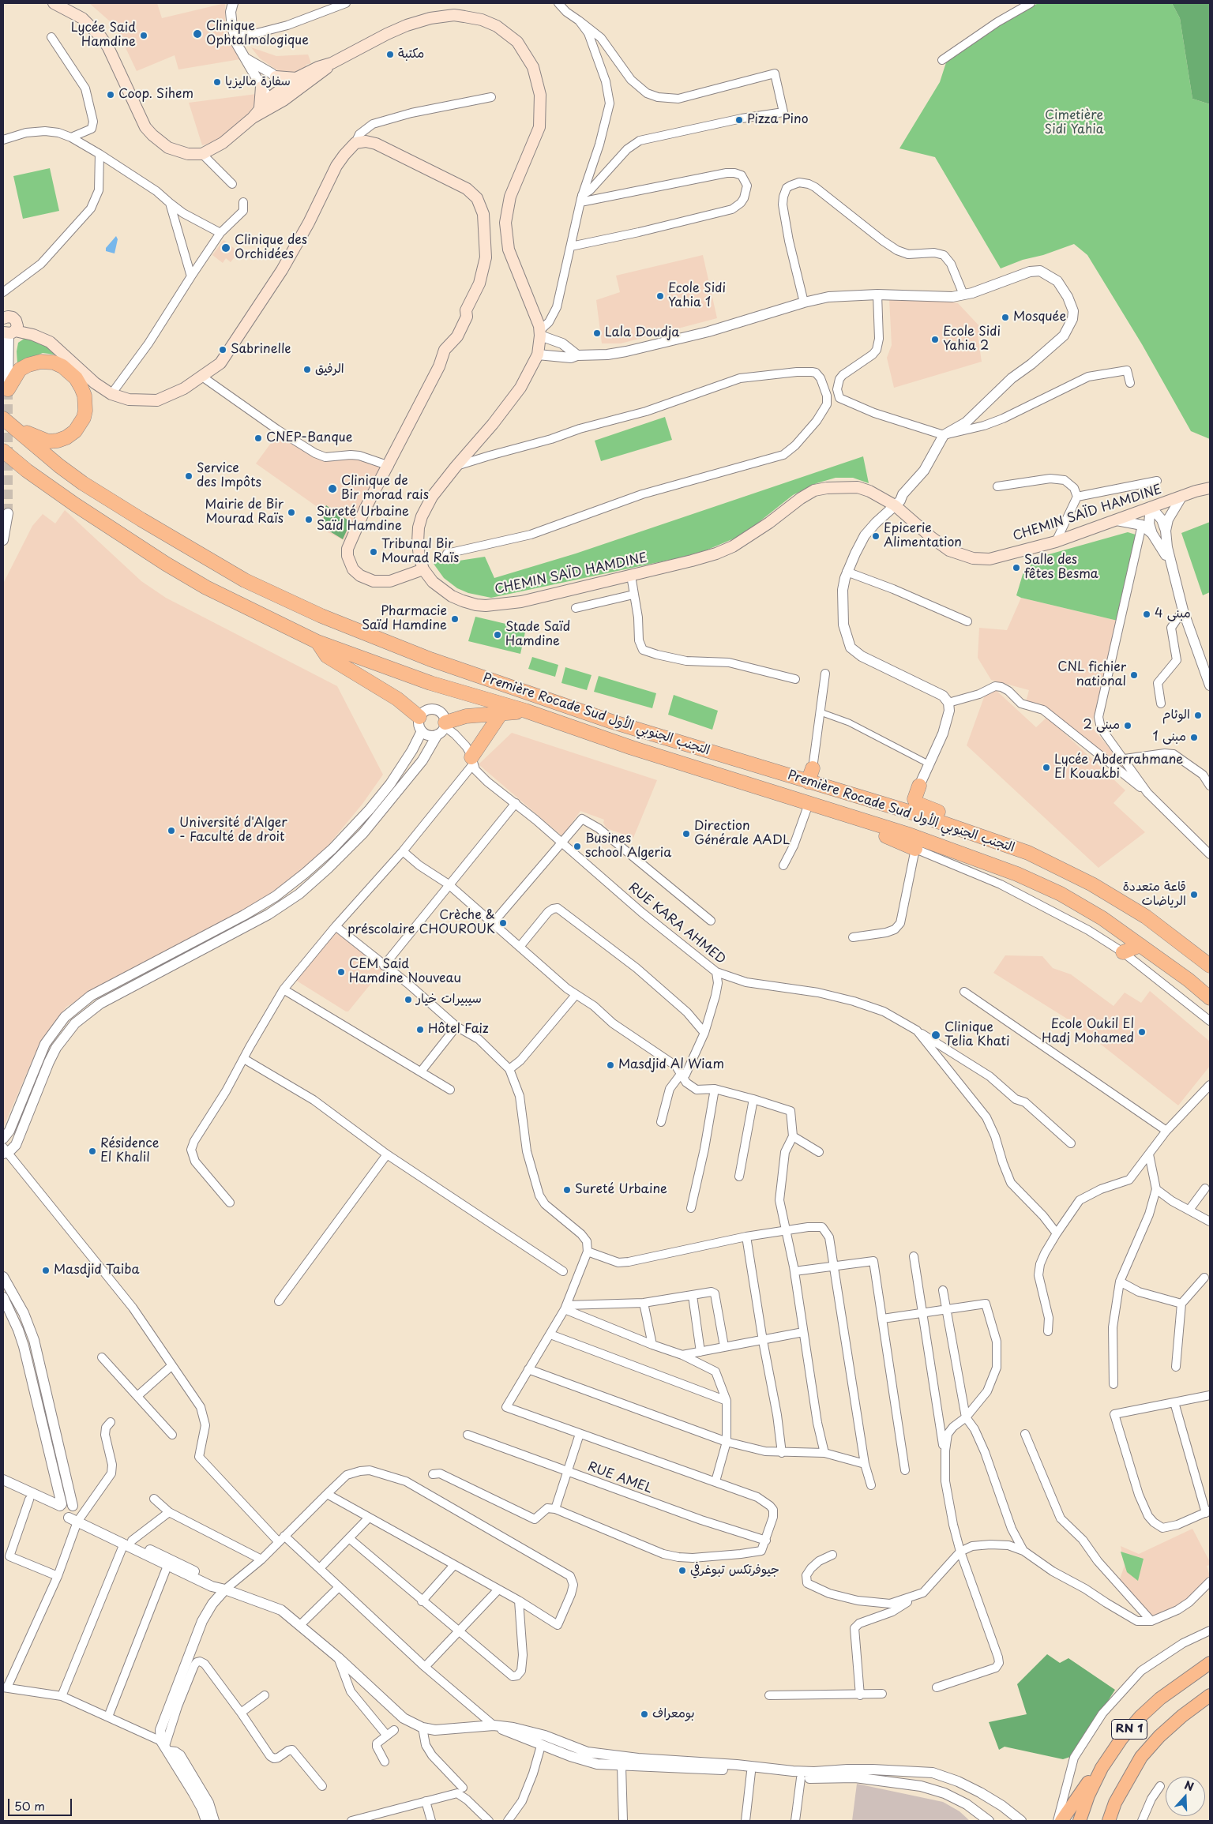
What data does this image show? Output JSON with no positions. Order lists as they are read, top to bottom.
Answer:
{
  "streets": {
    "highway": ["Première Rocade Sud التجنب الجنوبي الأول", "RN 1"],
    "main road": ["CHEMIN SAÏD HAMDINE"],
    "street": ["RUE KARA AHMED", "RUE AMEL"]
  },
  "parks": ["Cimetière Sidi Yahia"],
  "places": [
    "Clinique Ophtalmologique",
    "Lycée Said Hamdine",
    "مكتبة",
    "سفارة ماليزيا",
    "Coop. Sihem",
    "Pizza Pino",
    "Clinique des Orchidées",
    "Ecole Sidi Yahia 1",
    "Mosquée",
    "Lala Doudja",
    "Ecole Sidi Yahia 2",
    "Sabrinelle",
    "الرفيق",
    "CNEP-Banque",
    "Service des Impôts",
    "Clinique de Bir morad rais",
    "Mairie de Bir Mourad Raïs",
    "Sureté Urbaine Saïd Hamdine",
    "Epicerie Alimentation",
    "Tribunal Bir Mourad Raïs",
    "Salle des fêtes Besma",
    "مبنى 4",
    "Pharmacie Saïd Hamdine",
    "Stade Saïd Hamdine",
    "CNL fichier national",
    "الوئام",
    "مبنى 2",
    "مبنى 1",
    "Lycée Abderrahmane El Kouakbi",
    "Université d'Alger - Faculté de droit",
    "Direction Générale AADL",
    "Busines school Algeria",
    "قاعة متعددة الرياضات",
    "Crèche & préscolaire CHOUROUK",
    "CEM Said Hamdine Nouveau",
    "سيبيرات خيار",
    "Hôtel Faiz",
    "Ecole Oukil El Hadj Mohamed",
    "Clinique Telia Khati",
    "Masdjid Al Wiam",
    "Résidence El Khalil",
    "Sureté Urbaine",
    "Masdjid Taiba",
    "جيوفرتكس تبوغرفي",
    "بومعراف"
  ],
  "scale_bar": "50 m",
  "north": "top"
}
